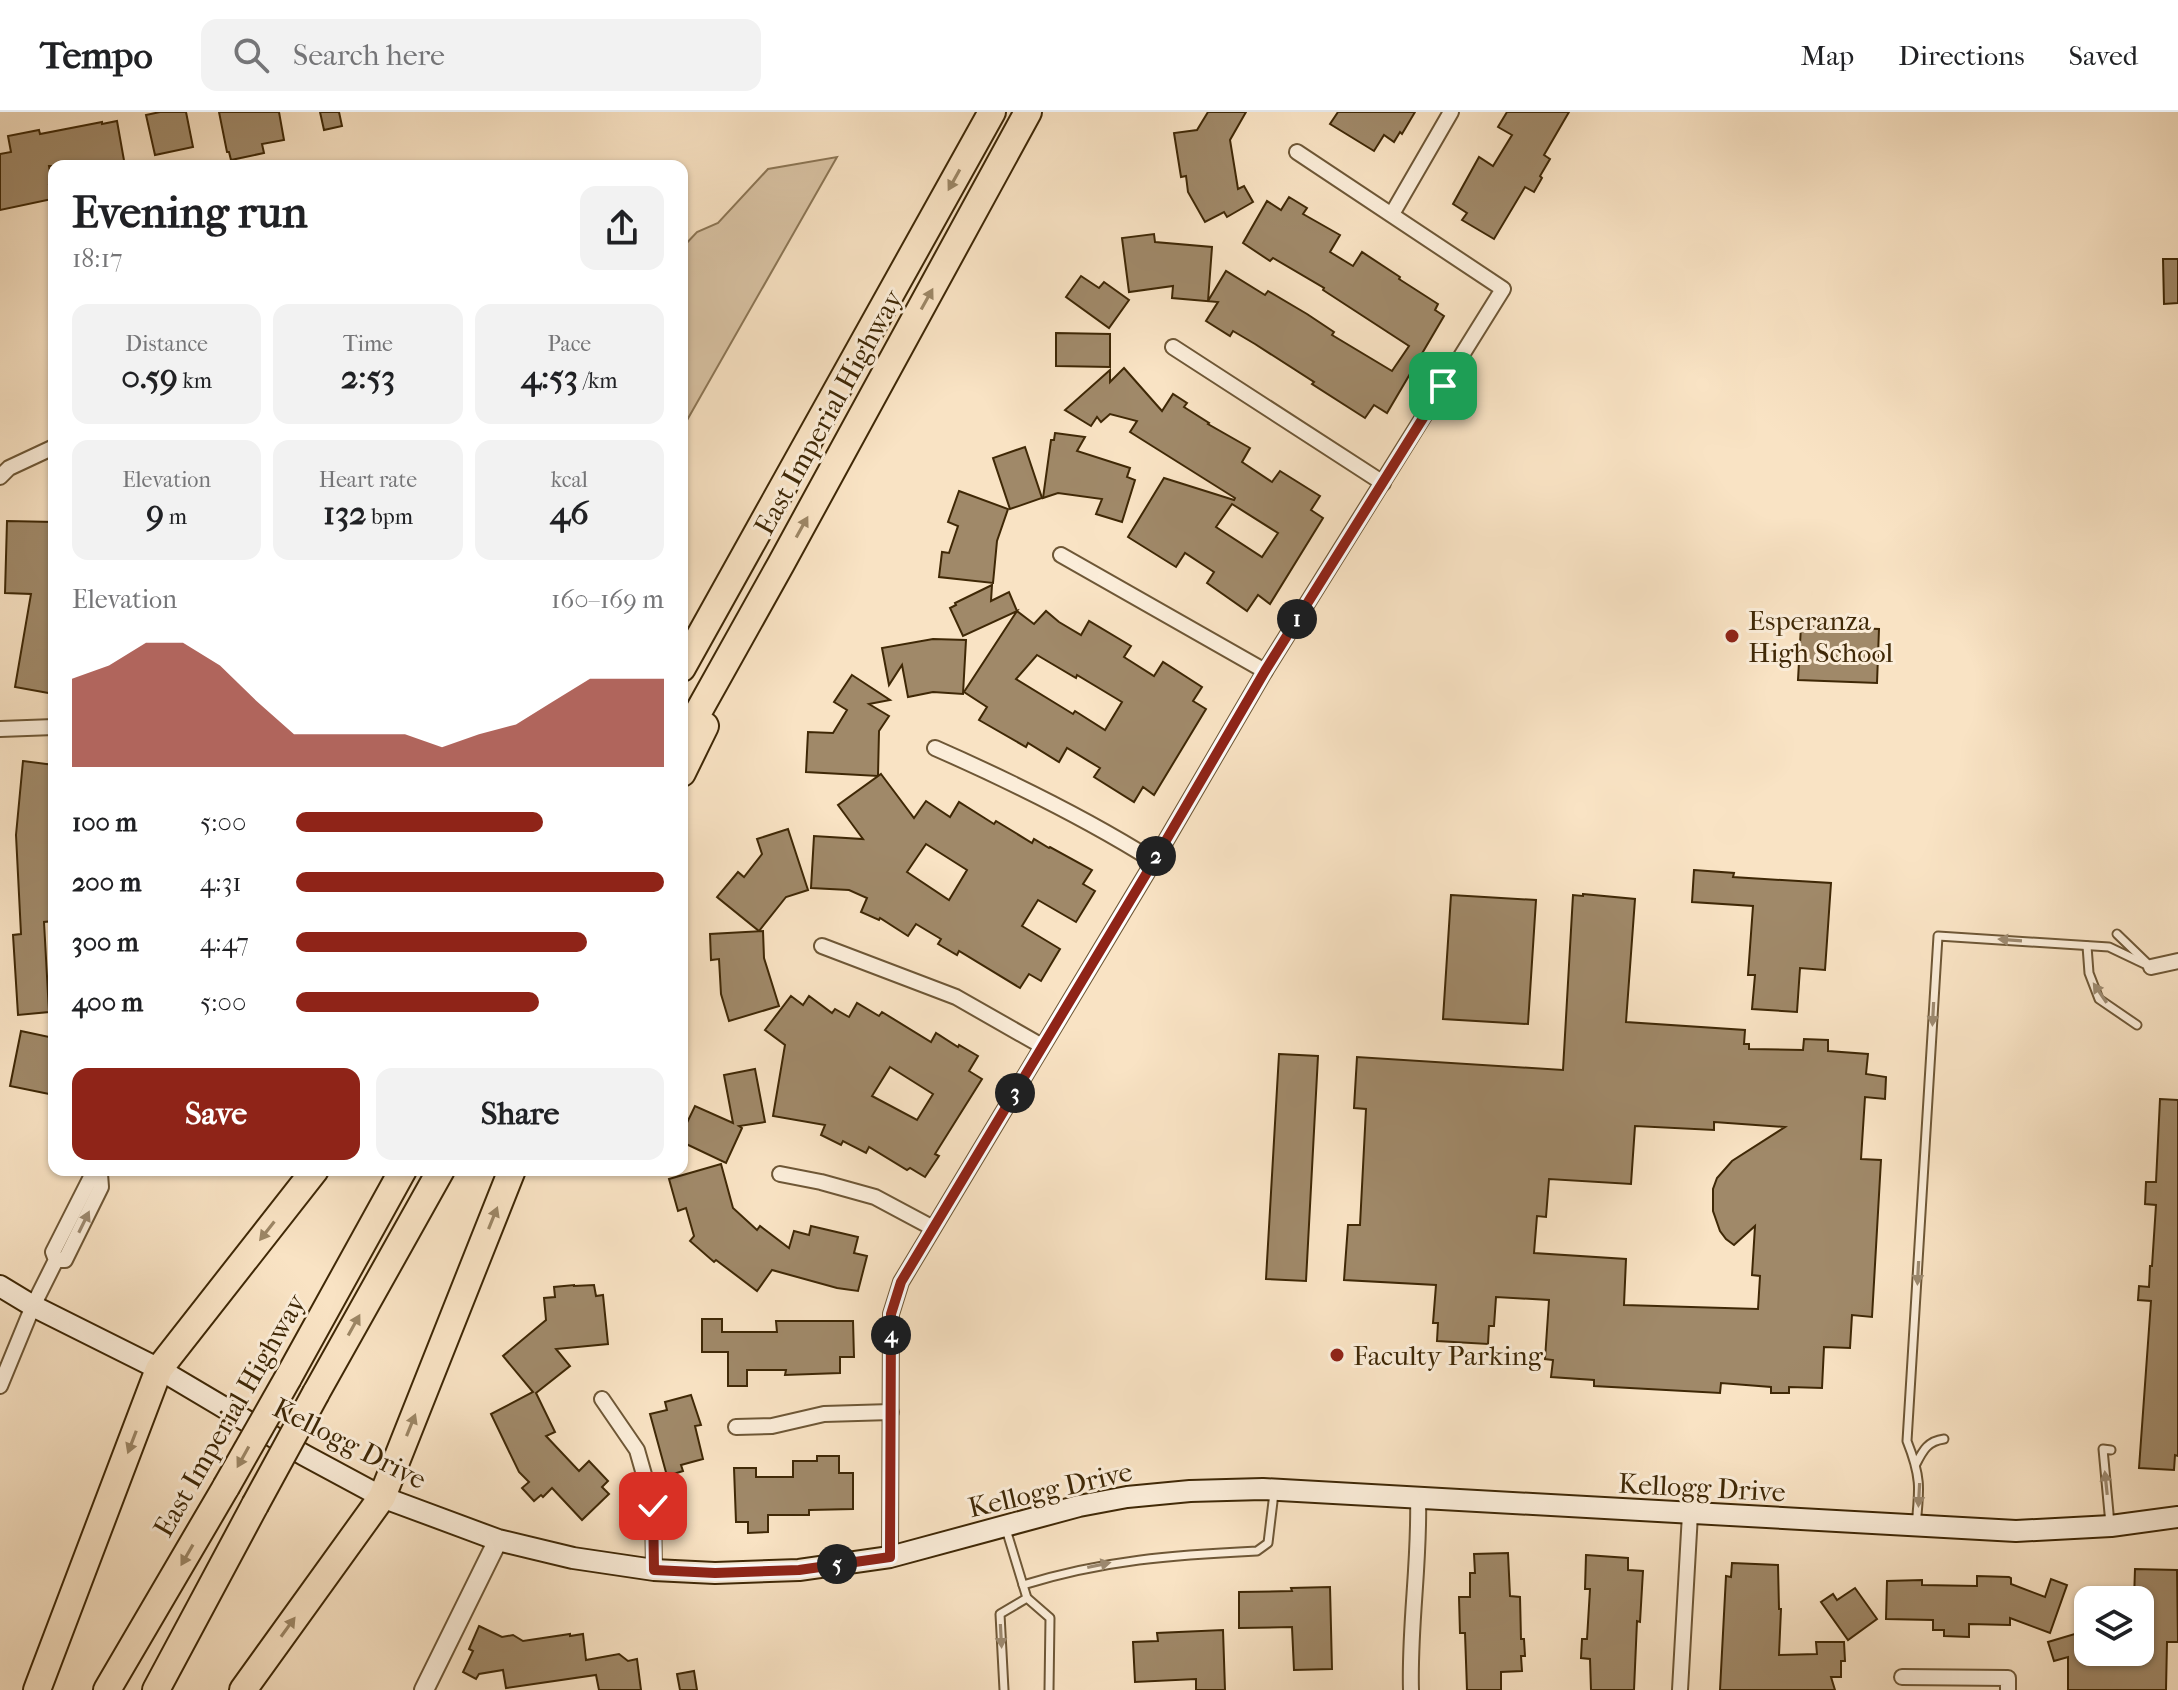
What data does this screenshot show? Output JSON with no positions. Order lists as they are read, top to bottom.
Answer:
{
  "streets": {
    "highway": ["East Imperial Highway"],
    "main road": ["Kellogg Drive"]
  },
  "places": ["Esperanza High School", "Faculty Parking"],
  "page": {
    "header": "Tempo",
    "search": "Search here",
    "nav": ["Map", "Directions", "Saved"],
    "heading": ["Evening run", "18:17"],
    "stats": [
      ["Distance", "0.59 km"],
      ["Time", "2:53"],
      ["Pace", "4:53 /km"],
      ["Elevation", "9 m"],
      ["Heart rate", "132 bpm"],
      ["kcal", "46"]
    ],
    "chart": ["Elevation", "160–169 m"],
    "pins": [
      "1",
      "2",
      "3",
      "4",
      "5"
    ],
    "list": [
      {
        "name": "100 m",
        "note": "5:00"
      },
      {
        "name": "200 m",
        "note": "4:31"
      },
      {
        "name": "300 m",
        "note": "4:47"
      },
      {
        "name": "400 m",
        "note": "5:00"
      }
    ],
    "buttons": ["Save", "Share"]
  }
}
